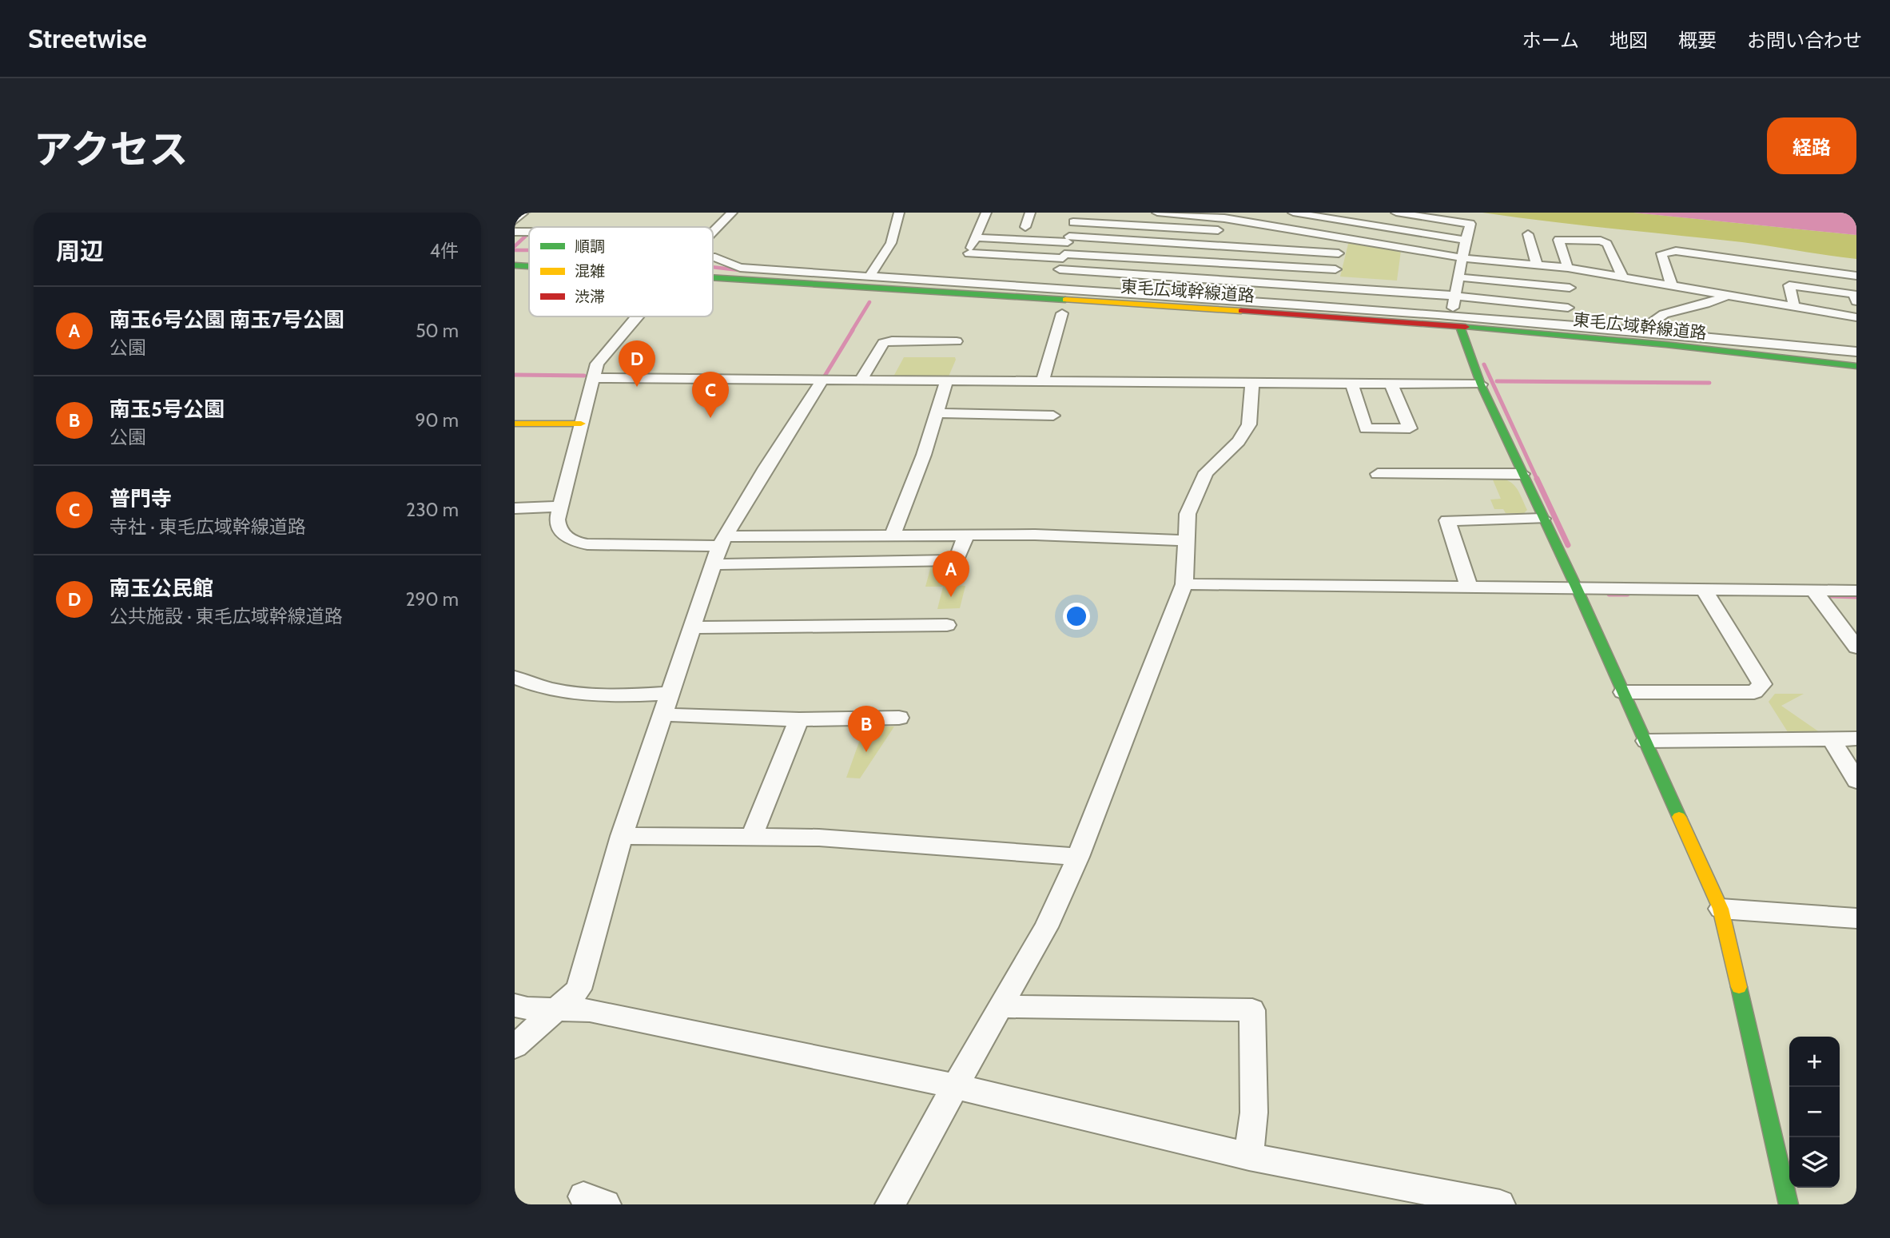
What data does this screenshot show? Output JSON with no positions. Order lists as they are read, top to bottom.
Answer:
{
  "streets": {
    "main road": ["東毛広域幹線道路"]
  },
  "legend": ["順調", "混雑", "渋滞"],
  "page": {
    "header": "Streetwise",
    "nav": [
      "ホーム",
      "地図",
      "概要",
      "お問い合わせ"
    ],
    "title": "アクセス",
    "buttons": "経路",
    "heading": ["周辺", "4件"],
    "list": [
      {
        "mark": "A",
        "name": "南玉6号公園 南玉7号公園",
        "note": "公園",
        "value": "50 m"
      },
      {
        "mark": "B",
        "name": "南玉5号公園",
        "note": "公園",
        "value": "90 m"
      },
      {
        "mark": "C",
        "name": "普門寺",
        "note": "寺社 · 東毛広域幹線道路",
        "value": "230 m"
      },
      {
        "mark": "D",
        "name": "南玉公民館",
        "note": "公共施設 · 東毛広域幹線道路",
        "value": "290 m"
      }
    ],
    "pins": [
      "D",
      "C",
      "A",
      "B"
    ],
    "map_buttons": ["+", "−"]
  }
}
